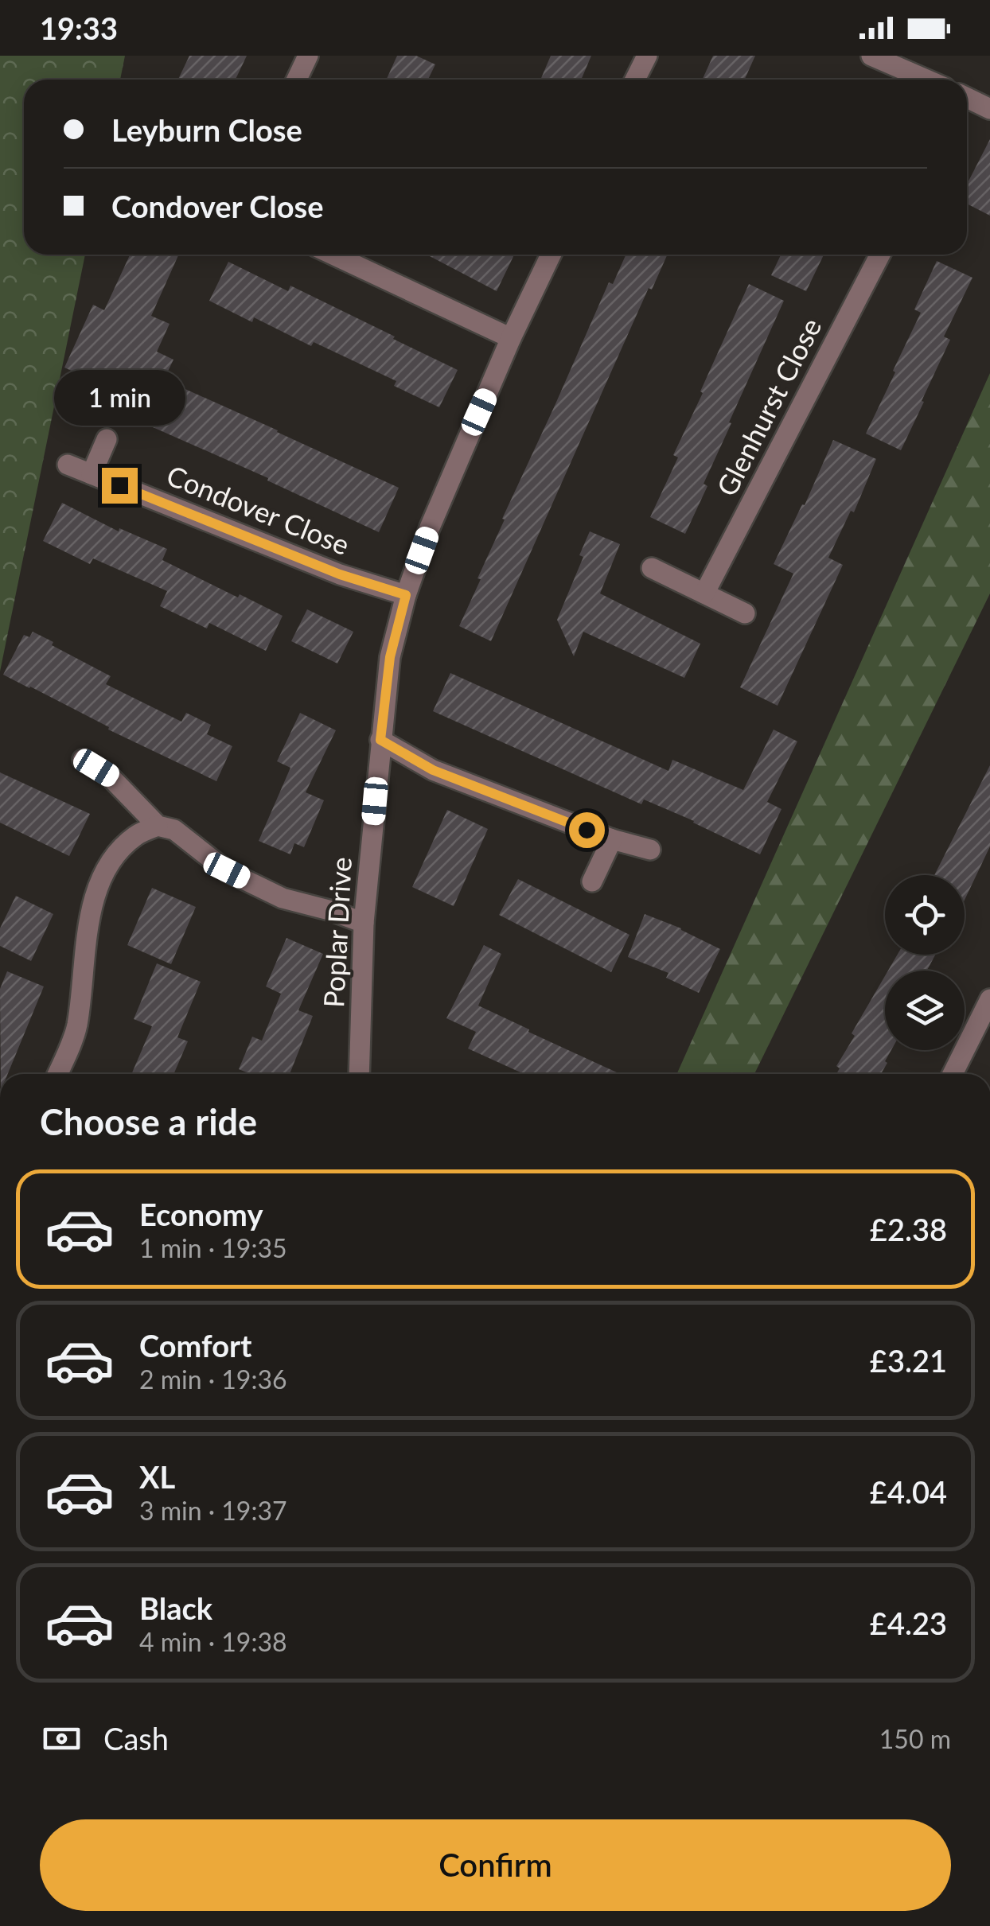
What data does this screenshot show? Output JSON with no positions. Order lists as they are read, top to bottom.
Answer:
{
  "streets": {
    "street": ["Glenhurst Close", "Condover Close", "Poplar Drive"]
  },
  "crossings": [
    ["Condover Close", "Poplar Drive"]
  ],
  "page": {
    "status": "19:33",
    "banner": ["Leyburn Close", "Condover Close"],
    "bubble": "1 min",
    "heading": "Choose a ride",
    "list": [
      {
        "name": "Economy",
        "note": "1 min · 19:35",
        "value": "£2.38"
      },
      {
        "name": "Comfort",
        "note": "2 min · 19:36",
        "value": "£3.21"
      },
      {
        "name": "XL",
        "note": "3 min · 19:37",
        "value": "£4.04"
      },
      {
        "name": "Black",
        "note": "4 min · 19:38",
        "value": "£4.23"
      }
    ],
    "pay": ["Cash", "150 m"],
    "buttons": "Confirm"
  }
}
